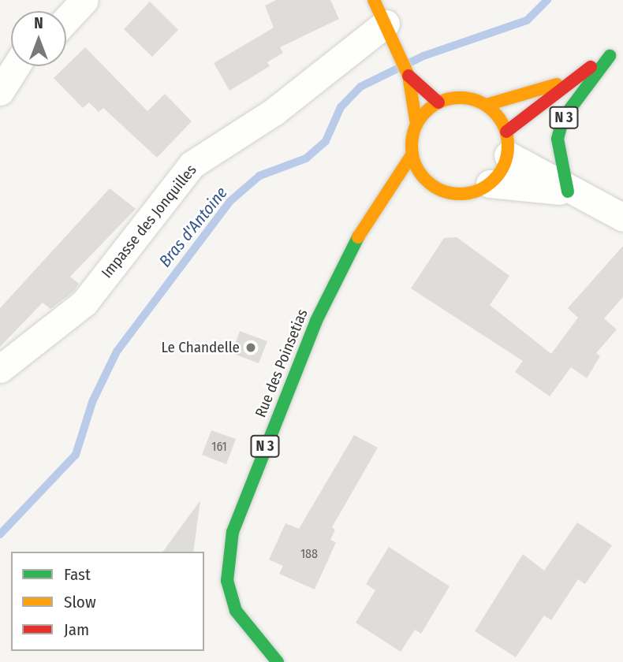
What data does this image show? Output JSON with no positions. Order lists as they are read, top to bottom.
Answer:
{
  "streets": {
    "main road": ["N 3", "Rue des Poinsetias"],
    "street": ["Impasse des Jonquilles"]
  },
  "crossings": [
    ["N 3", "Rue des Poinsetias"]
  ],
  "water": ["Bras d'Antoine"],
  "places": ["Le Chandelle"],
  "house_numbers": ["161", "188"],
  "legend": ["Fast", "Slow", "Jam"],
  "north": "top"
}
